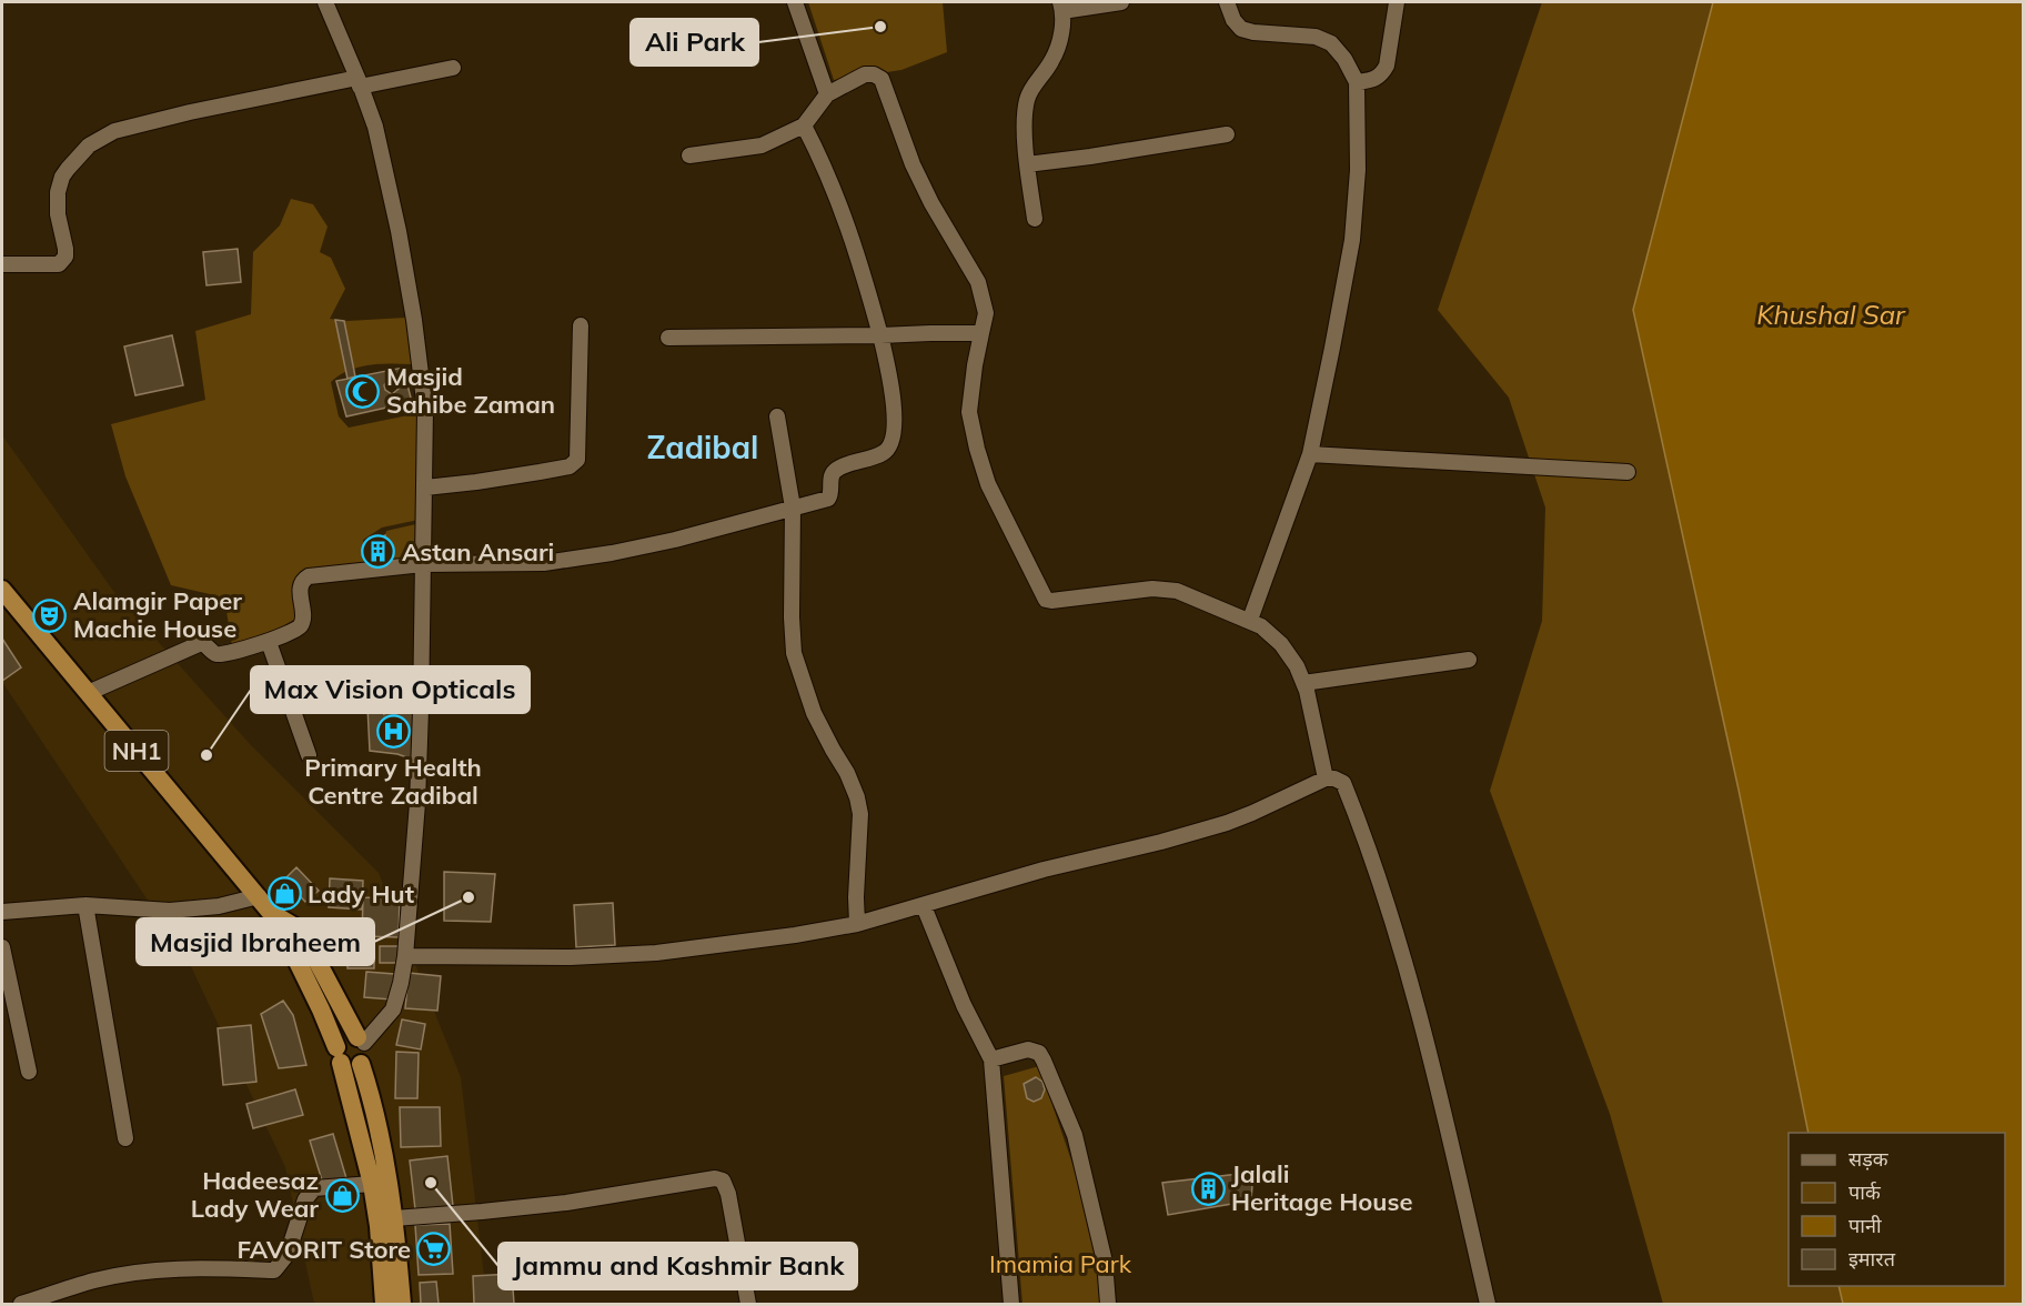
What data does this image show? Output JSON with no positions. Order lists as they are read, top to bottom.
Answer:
{
  "streets": {
    "highway": ["NH1"]
  },
  "districts": ["Zadibal"],
  "water": ["Khushal Sar"],
  "parks": ["Imamia Park"],
  "places": {
    "other": [
      "Ali Park",
      "Max Vision Opticals",
      "Masjid Ibraheem",
      "Jammu and Kashmir Bank"
    ],
    "mosque": ["Masjid Sahibe Zaman"],
    "building": ["Astan Ansari", "Jalali Heritage House"],
    "theatre": ["Alamgir Paper Machie House"],
    "hospital": ["Primary Health Centre Zadibal"],
    "shop": ["Lady Hut", "Hadeesaz Lady Wear"],
    "supermarket": ["FAVORIT Store"]
  },
  "legend": [
    "सड़क",
    "पार्क",
    "पानी",
    "इमारत"
  ]
}
